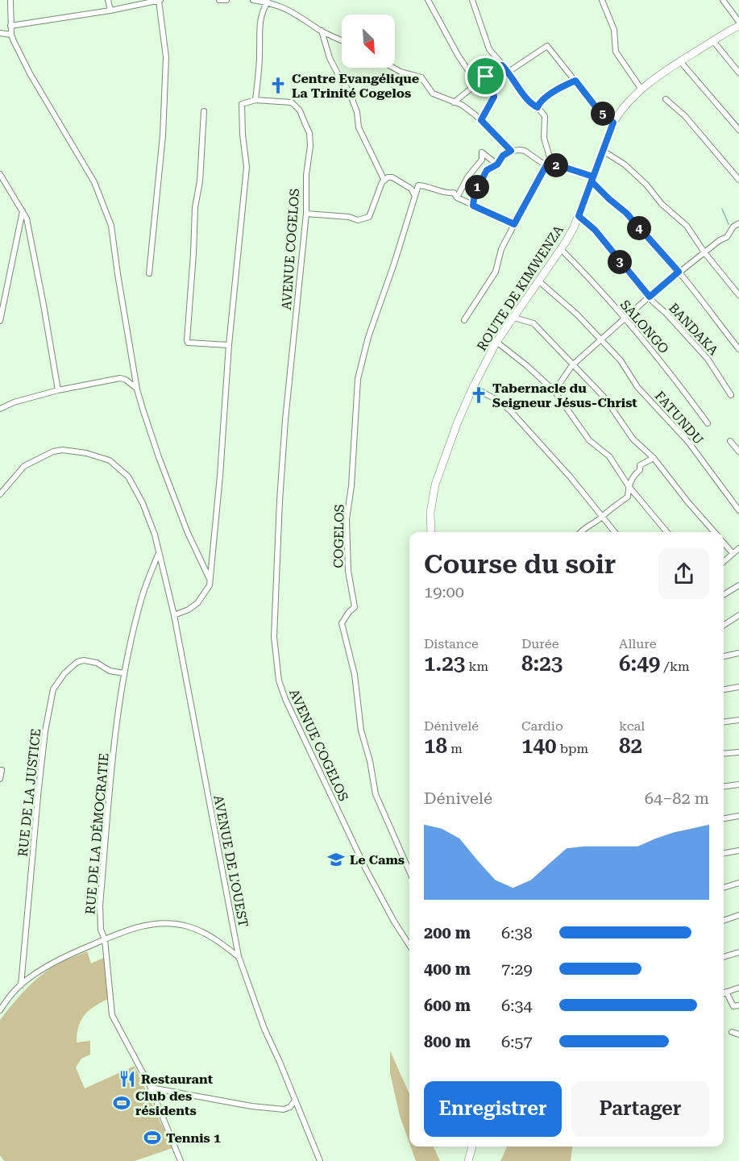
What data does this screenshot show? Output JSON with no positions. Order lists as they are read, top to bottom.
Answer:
{
  "streets": {
    "street": [
      "AVENUE COGELOS",
      "ROUTE DE KIMWENZA",
      "SALONGO",
      "BANDAKA",
      "FATUNDU",
      "COGELOS",
      "RUE DE LA JUSTICE",
      "RUE DE LA DÉMOCRATIE",
      "AVENUE DE L'OUEST"
    ]
  },
  "crossings": [
    ["ROUTE DE KIMWENZA", "SALONGO"],
    ["ROUTE DE KIMWENZA", "BANDAKA"],
    ["ROUTE DE KIMWENZA", "FATUNDU"],
    ["RUE DE LA JUSTICE", "RUE DE LA DÉMOCRATIE"],
    ["RUE DE LA DÉMOCRATIE", "AVENUE DE L'OUEST"]
  ],
  "places": {
    "church": ["Centre Evangélique La Trinité Cogelos", "Tabernacle du Seigneur Jésus-Christ"],
    "school or university": ["Le Cams"],
    "restaurant": ["Restaurant"],
    "sports": ["Club des résidents", "Tennis 1"]
  },
  "north": "bottom right",
  "page": {
    "pins": [
      "5",
      "2",
      "1",
      "4",
      "3"
    ],
    "heading": ["Course du soir", "19:00"],
    "stats": [
      ["Distance", "1.23 km"],
      ["Durée", "8:23"],
      ["Allure", "6:49 /km"],
      ["Dénivelé", "18 m"],
      ["Cardio", "140 bpm"],
      ["kcal", "82"]
    ],
    "chart": ["Dénivelé", "64–82 m"],
    "list": [
      {
        "name": "200 m",
        "note": "6:38"
      },
      {
        "name": "400 m",
        "note": "7:29"
      },
      {
        "name": "600 m",
        "note": "6:34"
      },
      {
        "name": "800 m",
        "note": "6:57"
      }
    ],
    "buttons": ["Enregistrer", "Partager"]
  }
}
